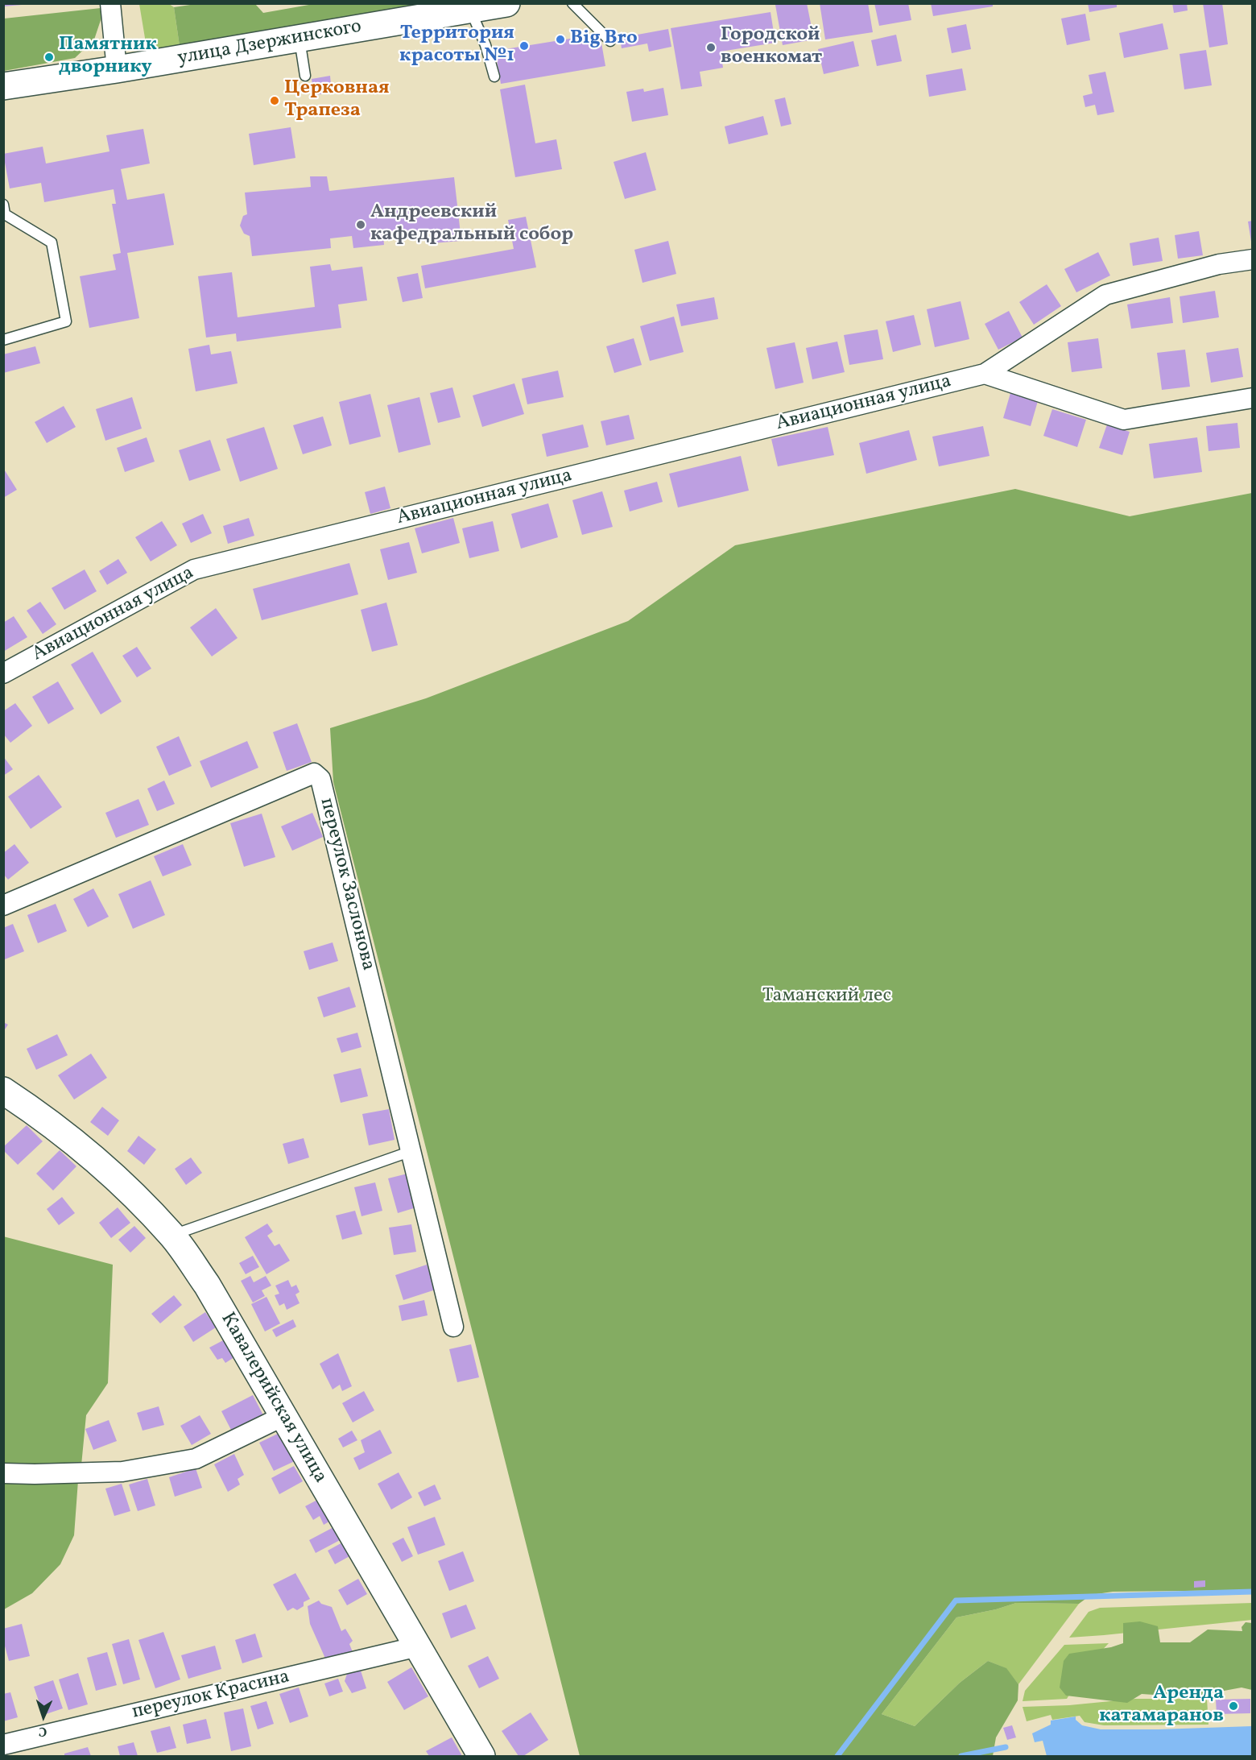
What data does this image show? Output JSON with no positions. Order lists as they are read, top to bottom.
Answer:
{
  "streets": {
    "street": [
      "улица Дзержинского",
      "Авиационная улица",
      "переулок Заслонова",
      "Кавалерийская улица",
      "переулок Красина"
    ]
  },
  "crossings": [
    ["Кавалерийская улица", "переулок Красина"]
  ],
  "parks": ["Таманский лес"],
  "places": [
    "Big Bro",
    "Территория красоты №1",
    "Городской военкомат",
    "Памятник дворнику",
    "Церковная Трапеза",
    "Андреевский кафедральный собор",
    "Аренда катамаранов"
  ],
  "north": "bottom"
}
